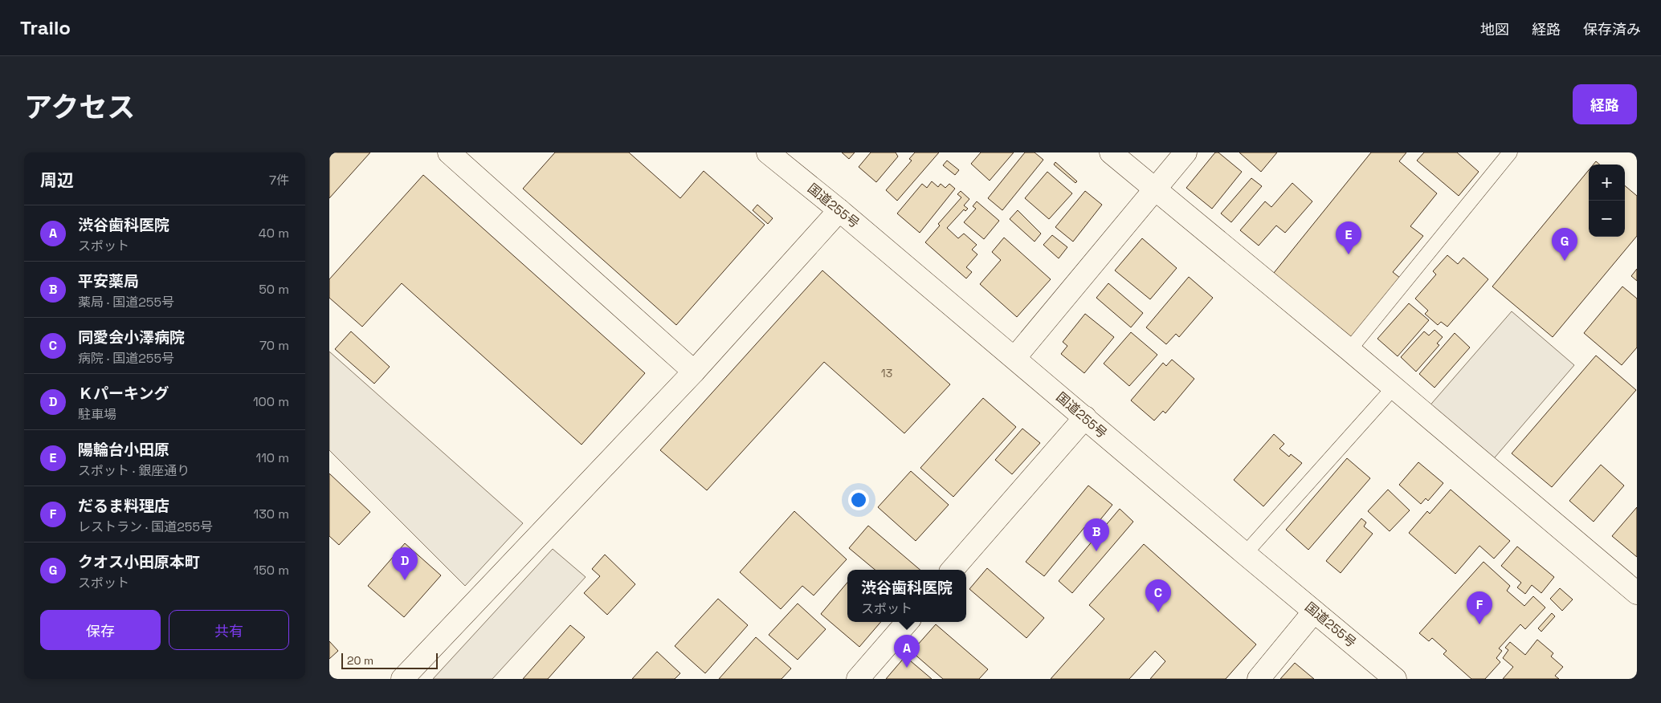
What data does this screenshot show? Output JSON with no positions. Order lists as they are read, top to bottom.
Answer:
{
  "streets": {
    "main road": ["国道255号"]
  },
  "house_numbers": ["13"],
  "scale_bar": "20 m",
  "page": {
    "header": "Trailo",
    "nav": ["地図", "経路", "保存済み"],
    "title": "アクセス",
    "buttons": [
      "経路",
      ["保存", "共有"]
    ],
    "heading": ["周辺", "7件"],
    "map_buttons": ["+", "−"],
    "list": [
      {
        "mark": "A",
        "name": "渋谷歯科医院",
        "note": "スポット",
        "value": "40 m"
      },
      {
        "mark": "B",
        "name": "平安薬局",
        "note": "薬局 · 国道255号",
        "value": "50 m"
      },
      {
        "mark": "C",
        "name": "同愛会小澤病院",
        "note": "病院 · 国道255号",
        "value": "70 m"
      },
      {
        "mark": "D",
        "name": "Ｋパーキング",
        "note": "駐車場",
        "value": "100 m"
      },
      {
        "mark": "E",
        "name": "陽輪台小田原",
        "note": "スポット · 銀座通り",
        "value": "110 m"
      },
      {
        "mark": "F",
        "name": "だるま料理店",
        "note": "レストラン · 国道255号",
        "value": "130 m"
      },
      {
        "mark": "G",
        "name": "クオス小田原本町",
        "note": "スポット",
        "value": "150 m"
      }
    ],
    "pins": [
      "E",
      "G",
      "B",
      "D",
      "C",
      "F",
      "A"
    ],
    "popup": ["渋谷歯科医院", "スポット"],
    "scale": "20 m"
  }
}
